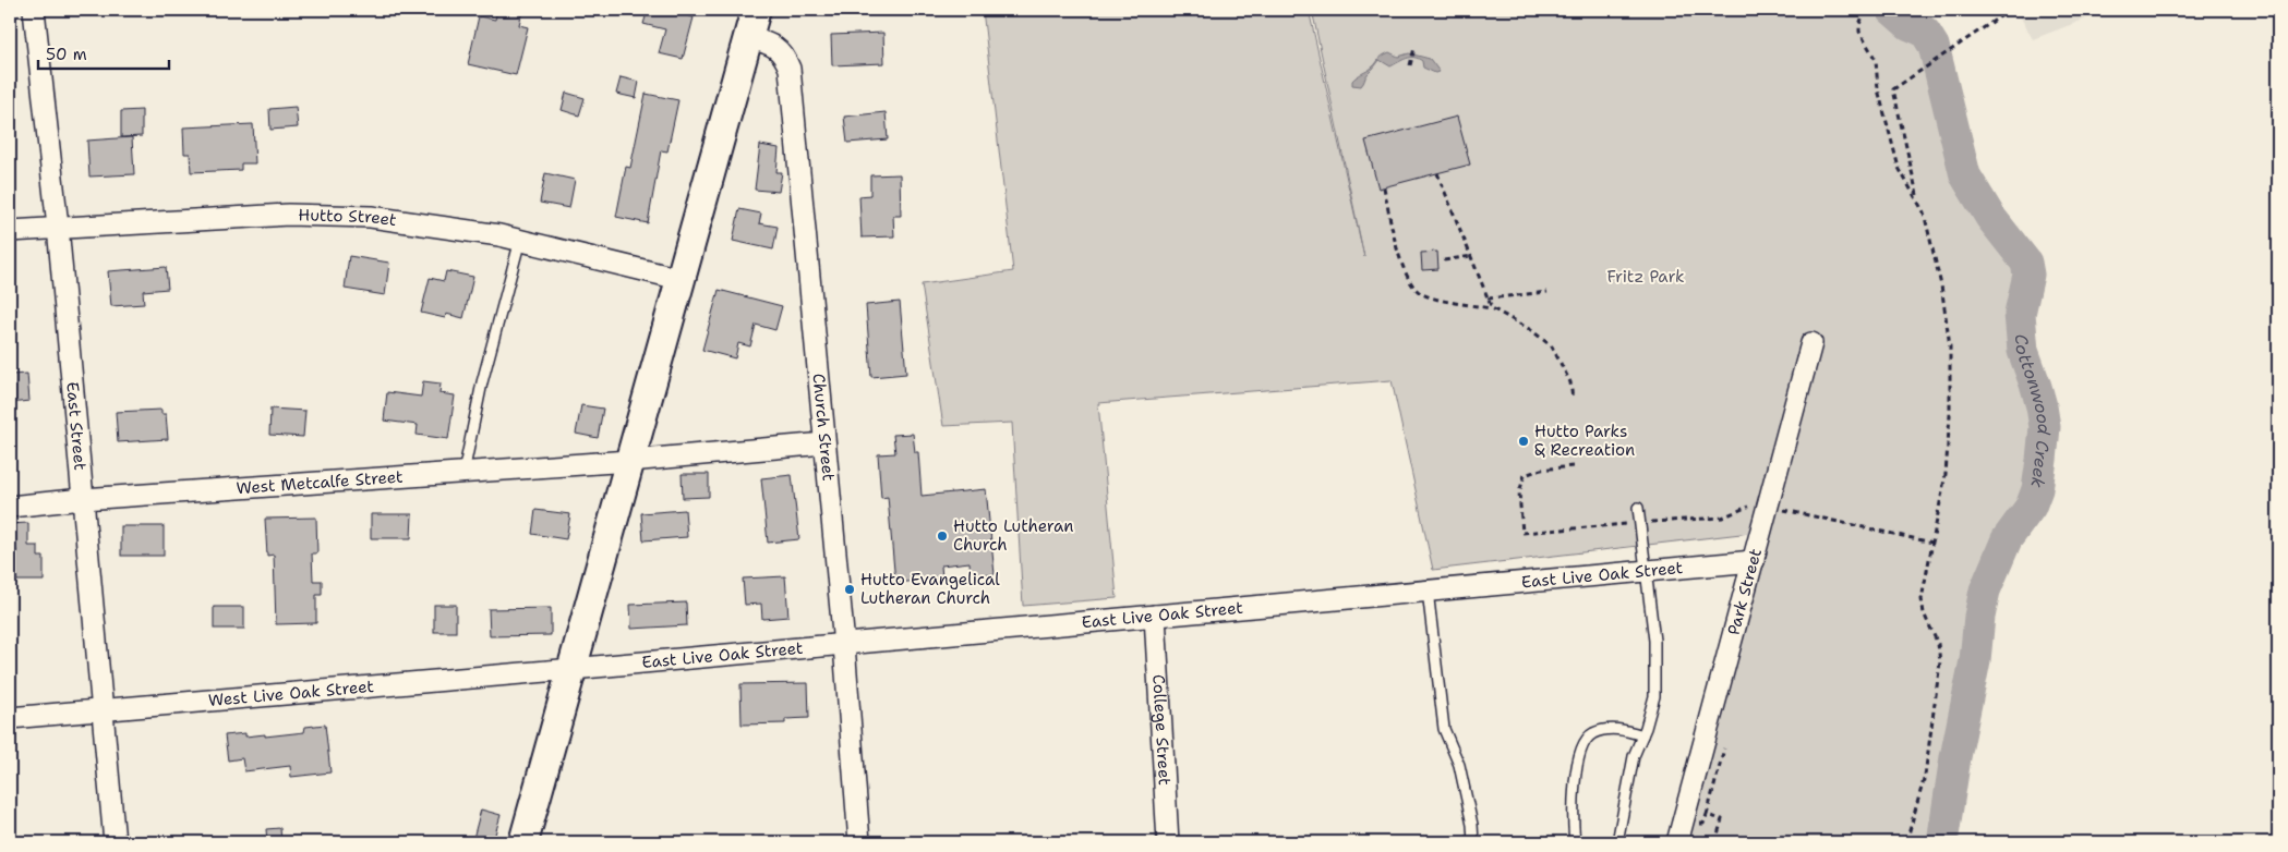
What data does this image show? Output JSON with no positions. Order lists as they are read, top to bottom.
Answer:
{
  "streets": {
    "street": [
      "Hutto Street",
      "East Street",
      "Church Street",
      "West Metcalfe Street",
      "East Live Oak Street",
      "Park Street",
      "West Live Oak Street",
      "College Street"
    ]
  },
  "crossings": [
    ["Hutto Street", "East Street"],
    ["East Street", "West Metcalfe Street"],
    ["East Street", "West Live Oak Street"],
    ["Church Street", "West Metcalfe Street"],
    ["Church Street", "East Live Oak Street"],
    ["East Live Oak Street", "Park Street"],
    ["East Live Oak Street", "West Live Oak Street"],
    ["East Live Oak Street", "College Street"]
  ],
  "water": ["Cottonwood Creek"],
  "parks": ["Fritz Park"],
  "places": ["Hutto Parks & Recreation", "Hutto Lutheran Church", "Hutto Evangelical Lutheran Church"],
  "scale_bar": "50 m"
}
